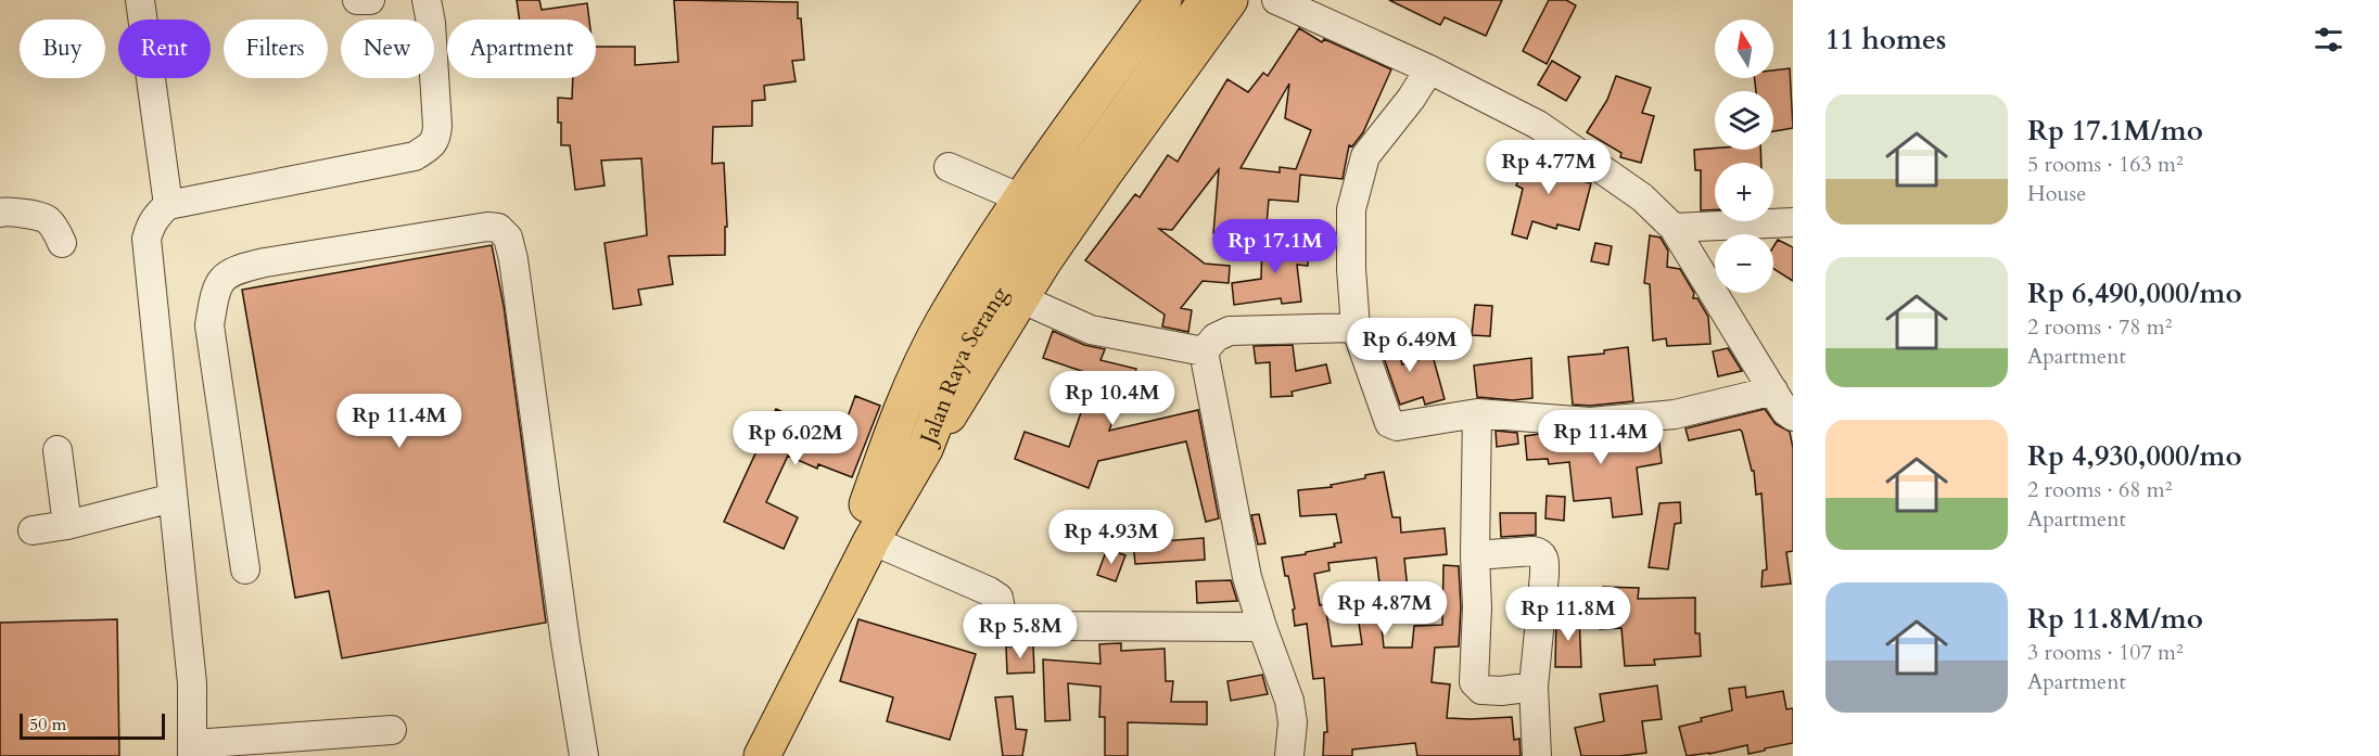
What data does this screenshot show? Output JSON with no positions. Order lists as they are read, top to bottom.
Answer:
{
  "streets": {
    "main road": ["Jalan Raya Serang"]
  },
  "scale_bar": "50 m",
  "north": "top",
  "page": {
    "heading": "11 homes",
    "map_buttons": ["+", "−"],
    "chip": [
      "Buy",
      "Rent",
      "Filters",
      "New",
      "Apartment"
    ],
    "list": [
      {
        "name": "Rp 17.1M/mo",
        "note": "5 rooms · 163 m² · House"
      },
      {
        "name": "Rp 6,490,000/mo",
        "note": "2 rooms · 78 m² · Apartment"
      },
      {
        "name": "Rp 4,930,000/mo",
        "note": "2 rooms · 68 m² · Apartment"
      },
      {
        "name": "Rp 11.8M/mo",
        "note": "3 rooms · 107 m² · Apartment"
      }
    ],
    "price": [
      "Rp 4.77M",
      "Rp 17.1M",
      "Rp 6.49M",
      "Rp 10.4M",
      "Rp 11.4M",
      "Rp 11.4M",
      "Rp 6.02M",
      "Rp 4.93M",
      "Rp 4.87M",
      "Rp 11.8M",
      "Rp 5.8M"
    ],
    "scale": "50 m"
  }
}
